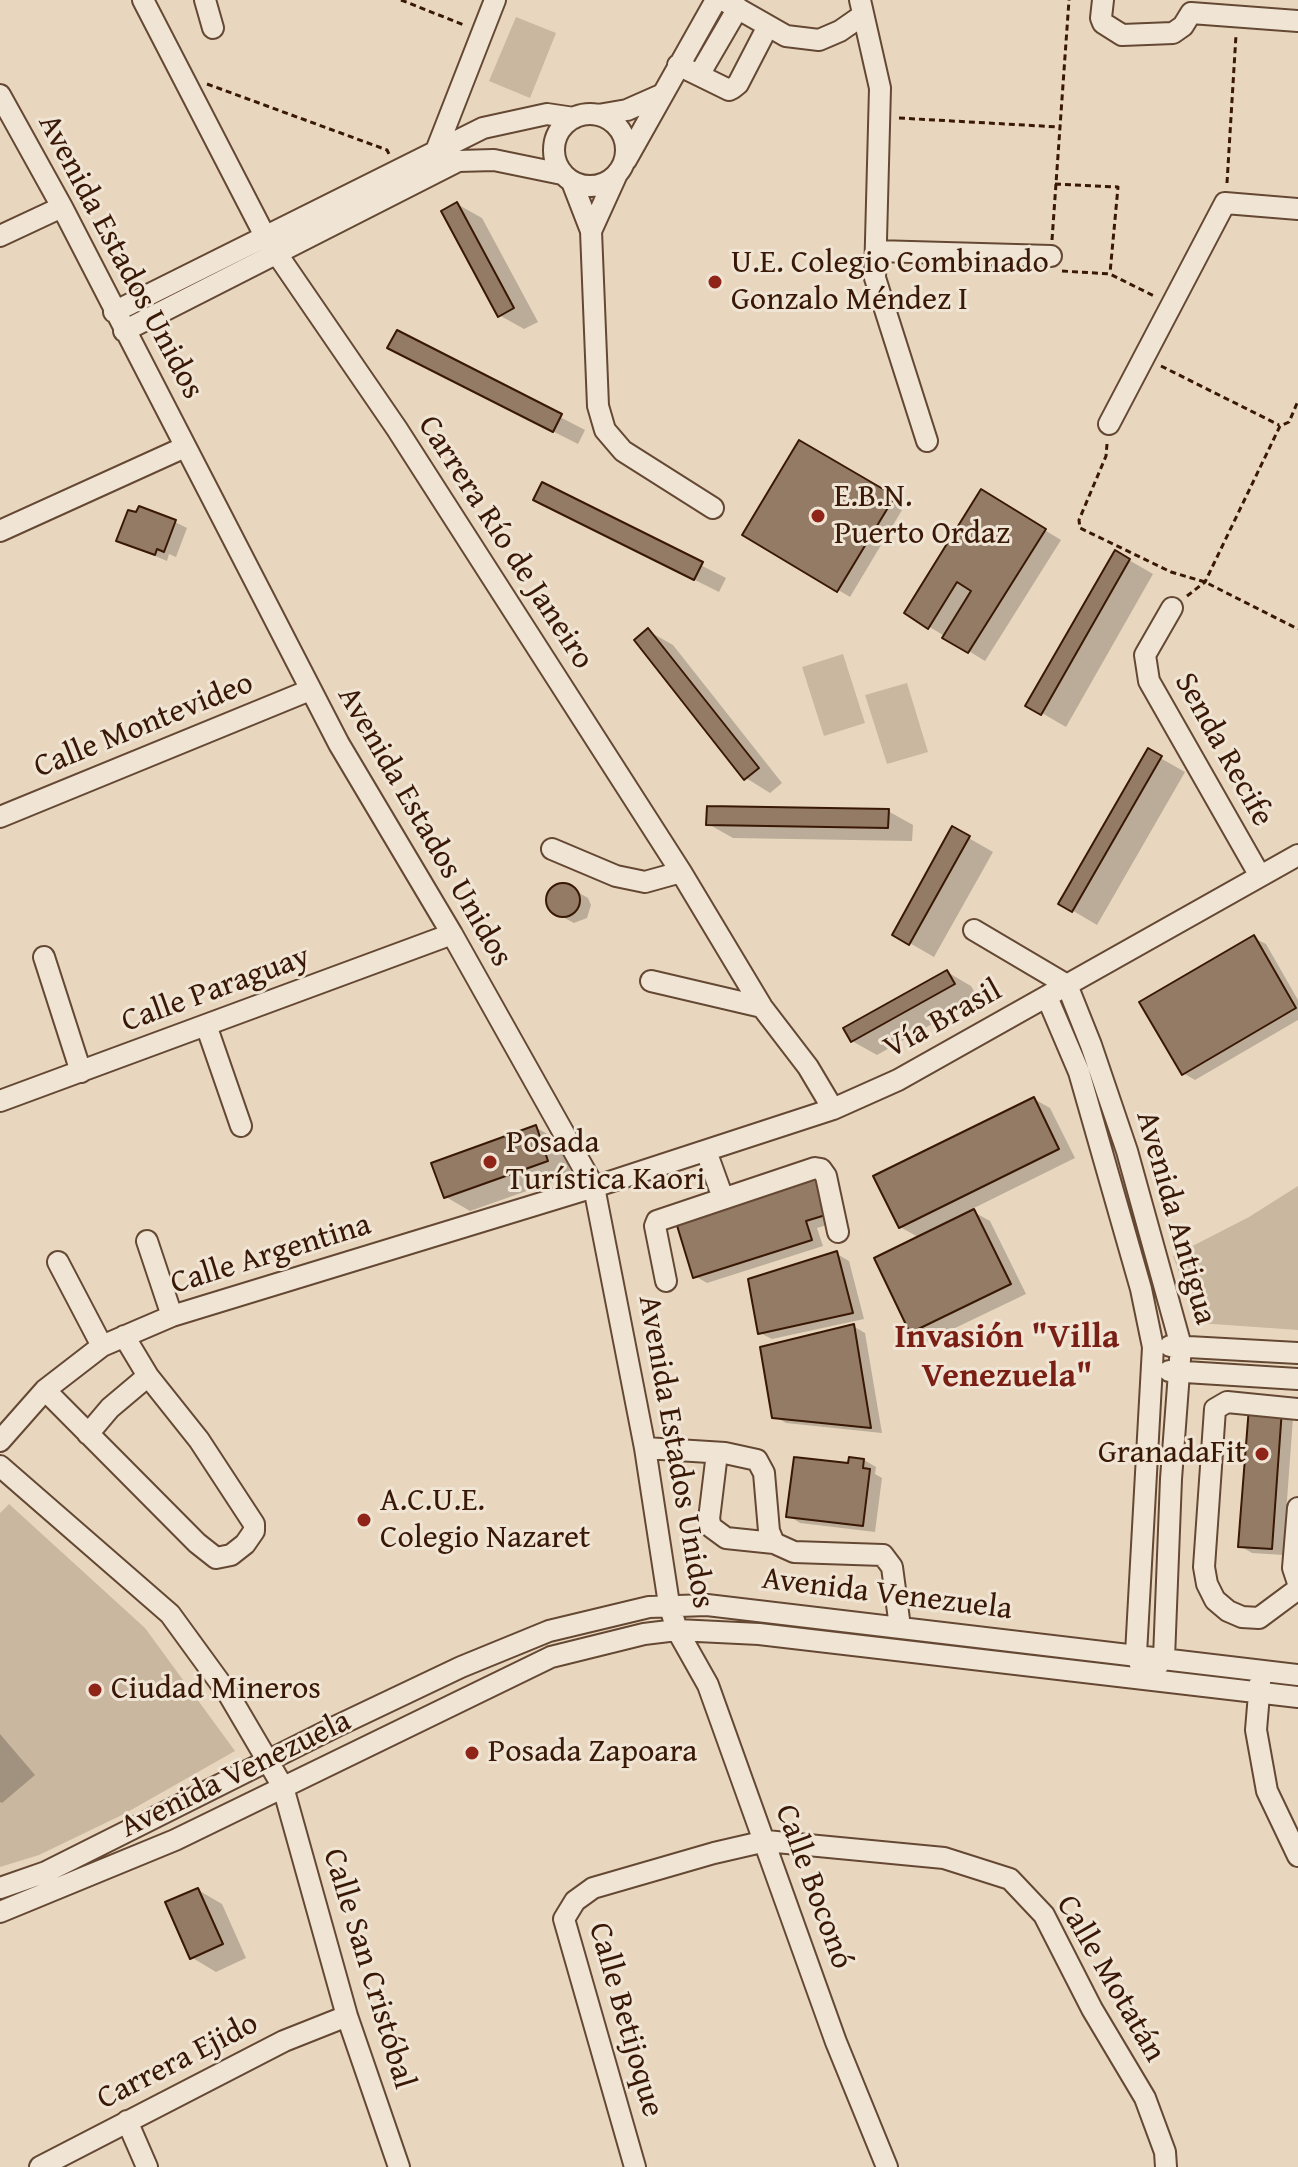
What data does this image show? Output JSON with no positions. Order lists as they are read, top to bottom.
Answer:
{
  "streets": {
    "street": [
      "Avenida Estados Unidos",
      "Carrera Río de Janeiro",
      "Calle Montevideo",
      "Senda Recife",
      "Calle Paraguay",
      "Vía Brasil",
      "Avenida Antigua",
      "Calle Argentina",
      "Avenida Venezuela",
      "Calle Boconó",
      "Calle San Cristóbal",
      "Calle Motatán",
      "Calle Betijoque",
      "Carrera Ejido"
    ]
  },
  "crossings": [
    ["Avenida Estados Unidos", "Calle Montevideo"],
    ["Avenida Estados Unidos", "Calle Paraguay"],
    ["Avenida Estados Unidos", "Vía Brasil"],
    ["Avenida Estados Unidos", "Calle Argentina"],
    ["Avenida Estados Unidos", "Avenida Venezuela"],
    ["Avenida Estados Unidos", "Calle Boconó"],
    ["Carrera Río de Janeiro", "Vía Brasil"],
    ["Senda Recife", "Vía Brasil"],
    ["Vía Brasil", "Avenida Antigua"],
    ["Vía Brasil", "Calle Argentina"],
    ["Avenida Antigua", "Avenida Venezuela"],
    ["Avenida Venezuela", "Calle Boconó"],
    ["Avenida Venezuela", "Calle San Cristóbal"],
    ["Calle Boconó", "Calle Motatán"],
    ["Calle Boconó", "Calle Betijoque"],
    ["Calle San Cristóbal", "Carrera Ejido"],
    ["Calle Motatán", "Calle Betijoque"]
  ],
  "districts": ["Invasión \"Villa Venezuela\""],
  "places": [
    "U.E. Colegio Combinado Gonzalo Méndez I",
    "E.B.N. Puerto Ordaz",
    "Posada Turística Kaori",
    "GranadaFit",
    "A.C.U.E. Colegio Nazaret",
    "Ciudad Mineros",
    "Posada Zapoara"
  ]
}
